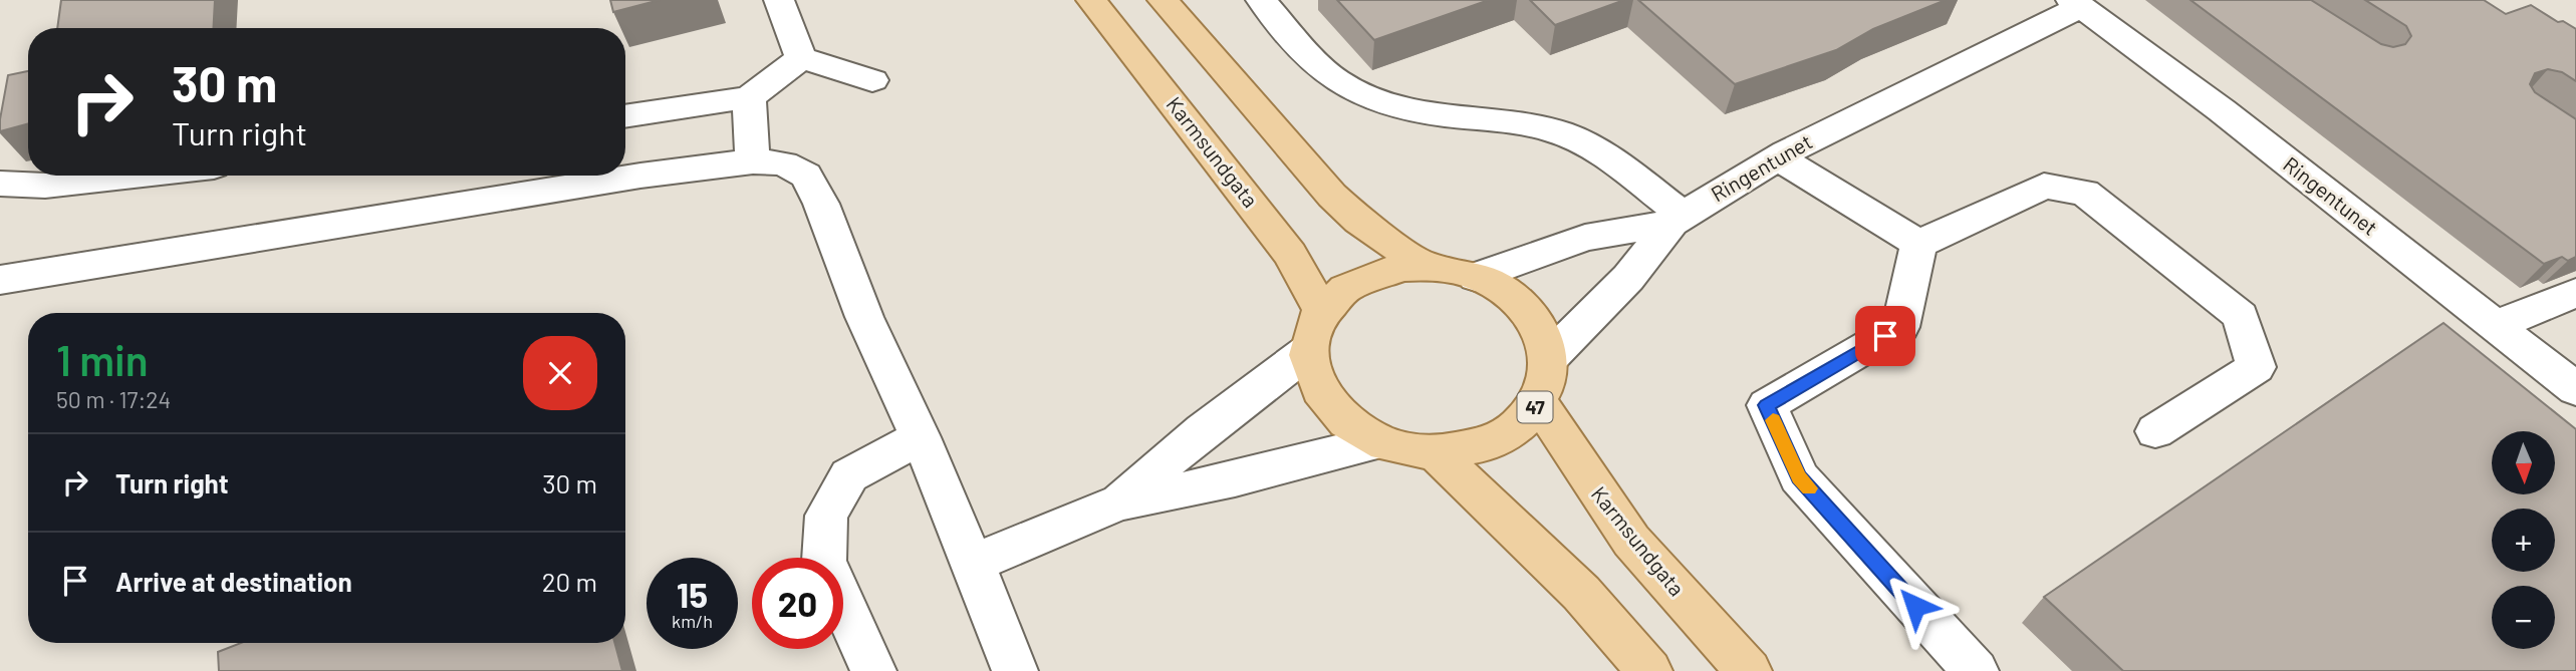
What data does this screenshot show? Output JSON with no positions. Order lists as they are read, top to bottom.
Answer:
{
  "streets": {
    "main road": ["Karmsundgata", "47"],
    "street": ["Ringentunet"]
  },
  "crossings": [
    ["Karmsundgata", "Ringentunet"],
    ["Karmsundgata", "47"],
    ["Ringentunet", "47"]
  ],
  "north": "bottom",
  "page": {
    "turn": ["30 m", "Turn right"],
    "heading": ["1 min", "50 m · 17:24"],
    "map_buttons": ["+", "−"],
    "list": [
      {
        "name": "Turn right",
        "value": "30 m"
      },
      {
        "name": "Arrive at destination",
        "value": "20 m"
      }
    ],
    "speed": "15 km/h",
    "limit": "20"
  }
}
